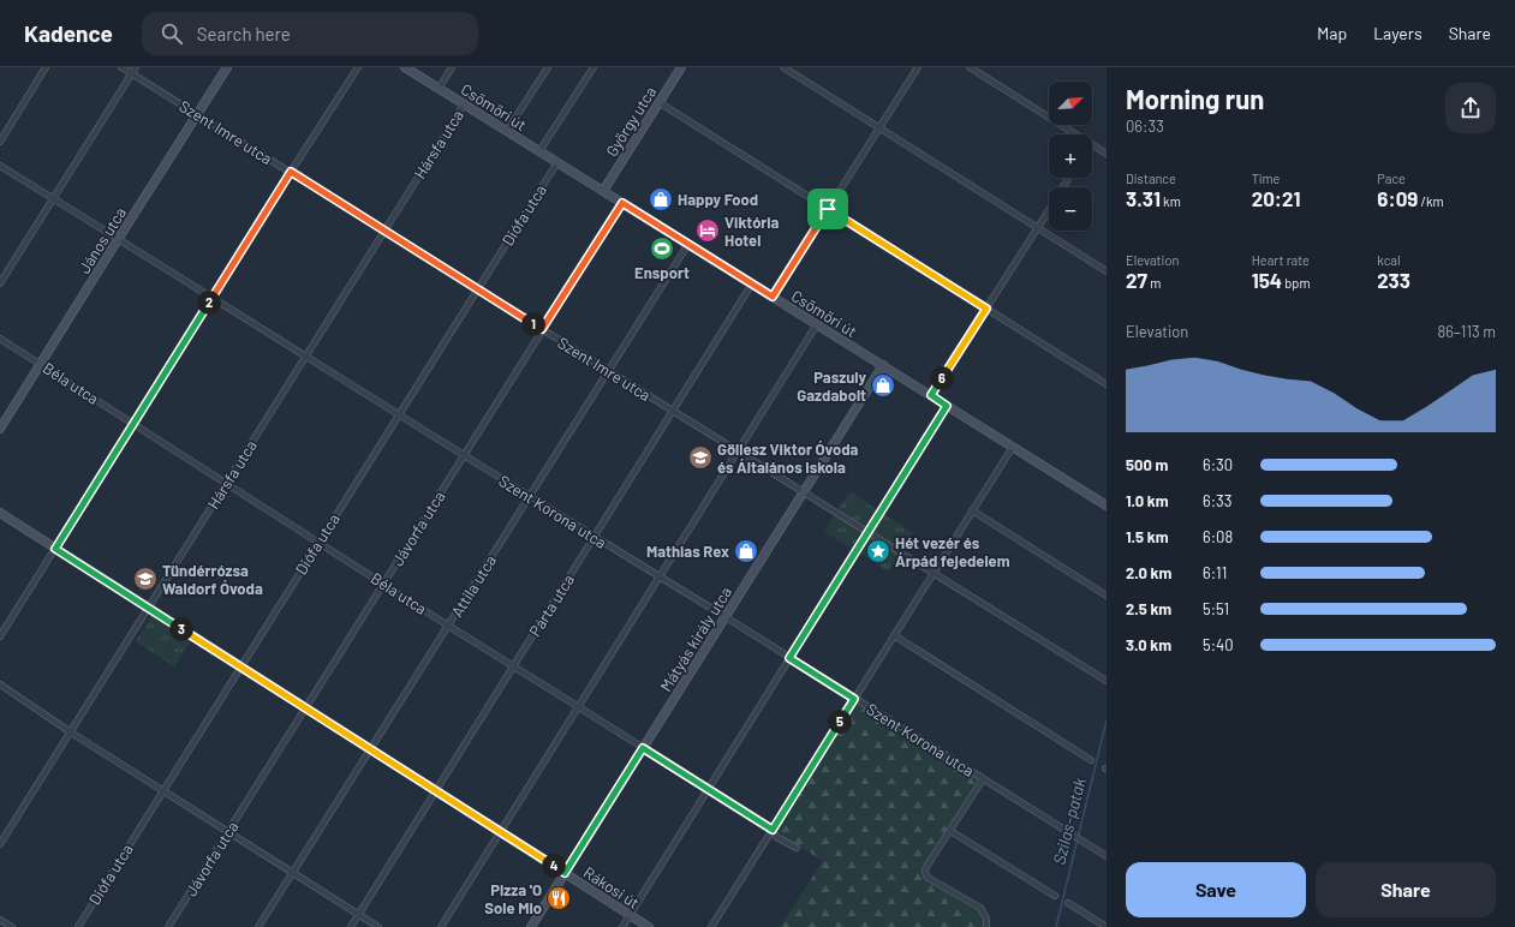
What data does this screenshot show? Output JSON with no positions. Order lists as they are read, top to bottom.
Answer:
{
  "streets": {
    "main road": [
      "Csömöri út",
      "György utca",
      "János utca",
      "Mátyás király utca",
      "Rákosi út"
    ],
    "street": [
      "Szent Imre utca",
      "Hársfa utca",
      "Diófa utca",
      "Béla utca",
      "Szent Korona utca",
      "Jávorfa utca",
      "Attila utca",
      "Párta utca"
    ]
  },
  "crossings": [
    ["Csömöri út", "György utca"],
    ["Csömöri út", "Hársfa utca"],
    ["Csömöri út", "Diófa utca"],
    ["Csömöri út", "Jávorfa utca"],
    ["Csömöri út", "Attila utca"],
    ["Csömöri út", "Párta utca"],
    ["Csömöri út", "Mátyás király utca"],
    ["Szent Imre utca", "Hársfa utca"],
    ["Szent Imre utca", "Diófa utca"],
    ["Szent Imre utca", "János utca"],
    ["Szent Imre utca", "Jávorfa utca"],
    ["Szent Imre utca", "Attila utca"],
    ["Szent Imre utca", "Párta utca"],
    ["Szent Imre utca", "Mátyás király utca"],
    ["Hársfa utca", "Béla utca"],
    ["Hársfa utca", "Szent Korona utca"],
    ["Hársfa utca", "Rákosi út"],
    ["Diófa utca", "Béla utca"],
    ["Diófa utca", "Szent Korona utca"],
    ["Diófa utca", "Rákosi út"],
    ["János utca", "Béla utca"],
    ["János utca", "Szent Korona utca"],
    ["Béla utca", "Jávorfa utca"],
    ["Béla utca", "Attila utca"],
    ["Béla utca", "Párta utca"],
    ["Béla utca", "Mátyás király utca"],
    ["Szent Korona utca", "Jávorfa utca"],
    ["Szent Korona utca", "Attila utca"],
    ["Szent Korona utca", "Párta utca"],
    ["Szent Korona utca", "Mátyás király utca"],
    ["Jávorfa utca", "Rákosi út"],
    ["Attila utca", "Rákosi út"],
    ["Párta utca", "Rákosi út"],
    ["Mátyás király utca", "Rákosi út"]
  ],
  "water": ["Szilas-patak"],
  "places": {
    "shop": ["Happy Food", "Paszuly Gazdabolt", "Mathias Rex"],
    "hotel": ["Viktória Hotel"],
    "sports": ["Ensport"],
    "school or university": ["Göllesz Viktor Óvoda és Általános Iskola", "Tündérrózsa Waldorf Óvoda"],
    "place": ["Hét vezér és Árpád fejedelem"],
    "restaurant": ["Pizza 'O Sole Mio"]
  },
  "north": "top right",
  "page": {
    "header": "Kadence",
    "search": "Search here",
    "nav": ["Map", "Layers", "Share"],
    "heading": ["Morning run", "06:33"],
    "map_buttons": ["+", "−"],
    "stats": [
      ["Distance", "3.31 km"],
      ["Time", "20:21"],
      ["Pace", "6:09 /km"],
      ["Elevation", "27 m"],
      ["Heart rate", "154 bpm"],
      ["kcal", "233"]
    ],
    "pins": [
      "2",
      "1",
      "6",
      "3",
      "5",
      "4"
    ],
    "chart": ["Elevation", "86–113 m"],
    "list": [
      {
        "name": "500 m",
        "note": "6:30"
      },
      {
        "name": "1.0 km",
        "note": "6:33"
      },
      {
        "name": "1.5 km",
        "note": "6:08"
      },
      {
        "name": "2.0 km",
        "note": "6:11"
      },
      {
        "name": "2.5 km",
        "note": "5:51"
      },
      {
        "name": "3.0 km",
        "note": "5:40"
      }
    ],
    "buttons": ["Save", "Share"]
  }
}
